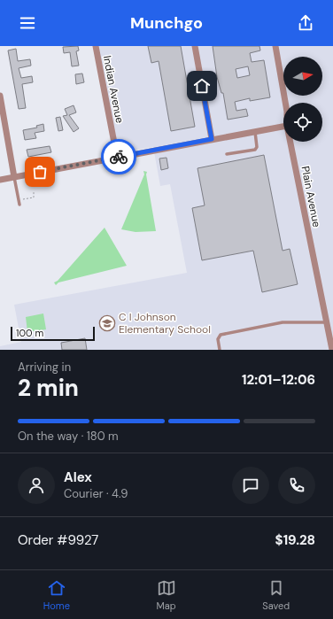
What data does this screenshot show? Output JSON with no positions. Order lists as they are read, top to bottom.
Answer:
{
  "streets": {
    "street": ["Indian Avenue", "Plain Avenue"]
  },
  "places": {
    "school or university": ["C I Johnson Elementary School"]
  },
  "scale_bar": "100 m",
  "north": "right",
  "page": {
    "header": "Munchgo",
    "scale": "100 m",
    "heading": ["2 min", "Arriving in", "12:01–12:06"],
    "panel": [
      "Alex",
      "Courier · 4.9",
      "Order #9927",
      "$19.28"
    ],
    "bar": "On the way · 180 m",
    "tabs": ["Home", "Map", "Saved"]
  }
}
